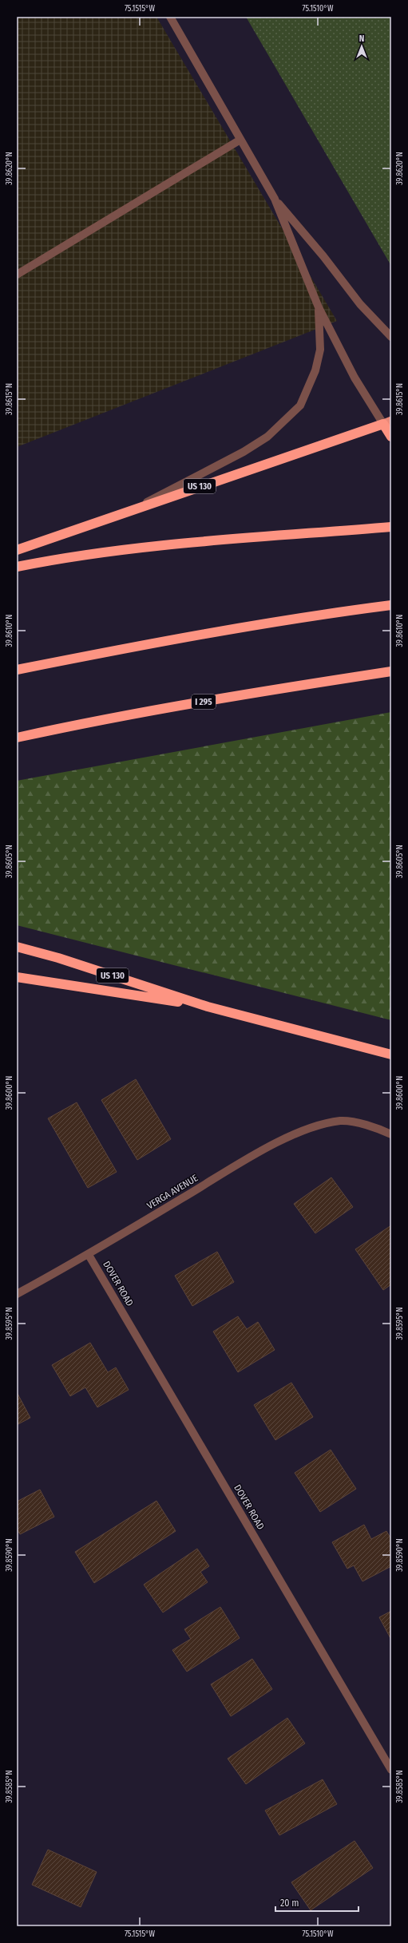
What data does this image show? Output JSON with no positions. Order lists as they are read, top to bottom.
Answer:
{
  "streets": {
    "highway": ["US 130", "I 295"],
    "street": ["VERGA AVENUE", "DOVER ROAD"]
  },
  "crossings": [
    ["VERGA AVENUE", "DOVER ROAD"]
  ],
  "scale_bar": "20 m",
  "north": "top",
  "coordinates": [
    "75.1515°W",
    "75.1510°W",
    "39.8620°N",
    "39.8615°N",
    "39.8610°N",
    "39.8605°N",
    "39.8600°N",
    "39.8595°N",
    "39.8590°N",
    "39.8585°N"
  ]
}
